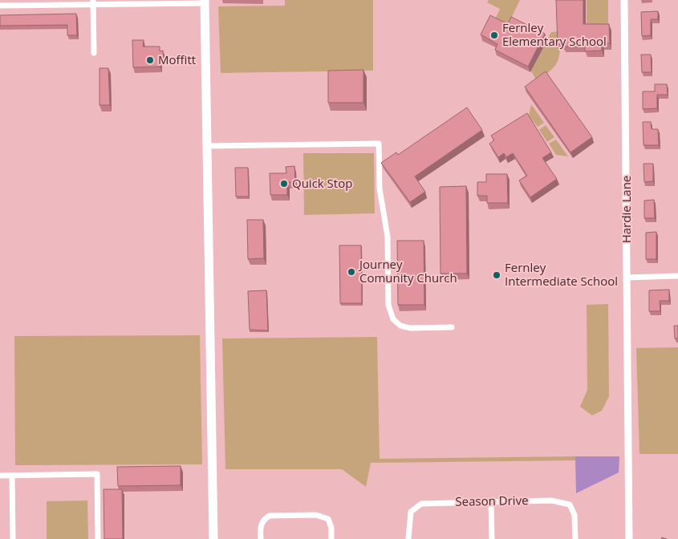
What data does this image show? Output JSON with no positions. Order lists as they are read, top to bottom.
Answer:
{
  "streets": {
    "street": ["Hardie Lane", "Season Drive"]
  },
  "places": [
    "Fernley Elementary School",
    "Moffitt",
    "Quick Stop",
    "Journey Comunity Church",
    "Fernley Intermediate School"
  ]
}
